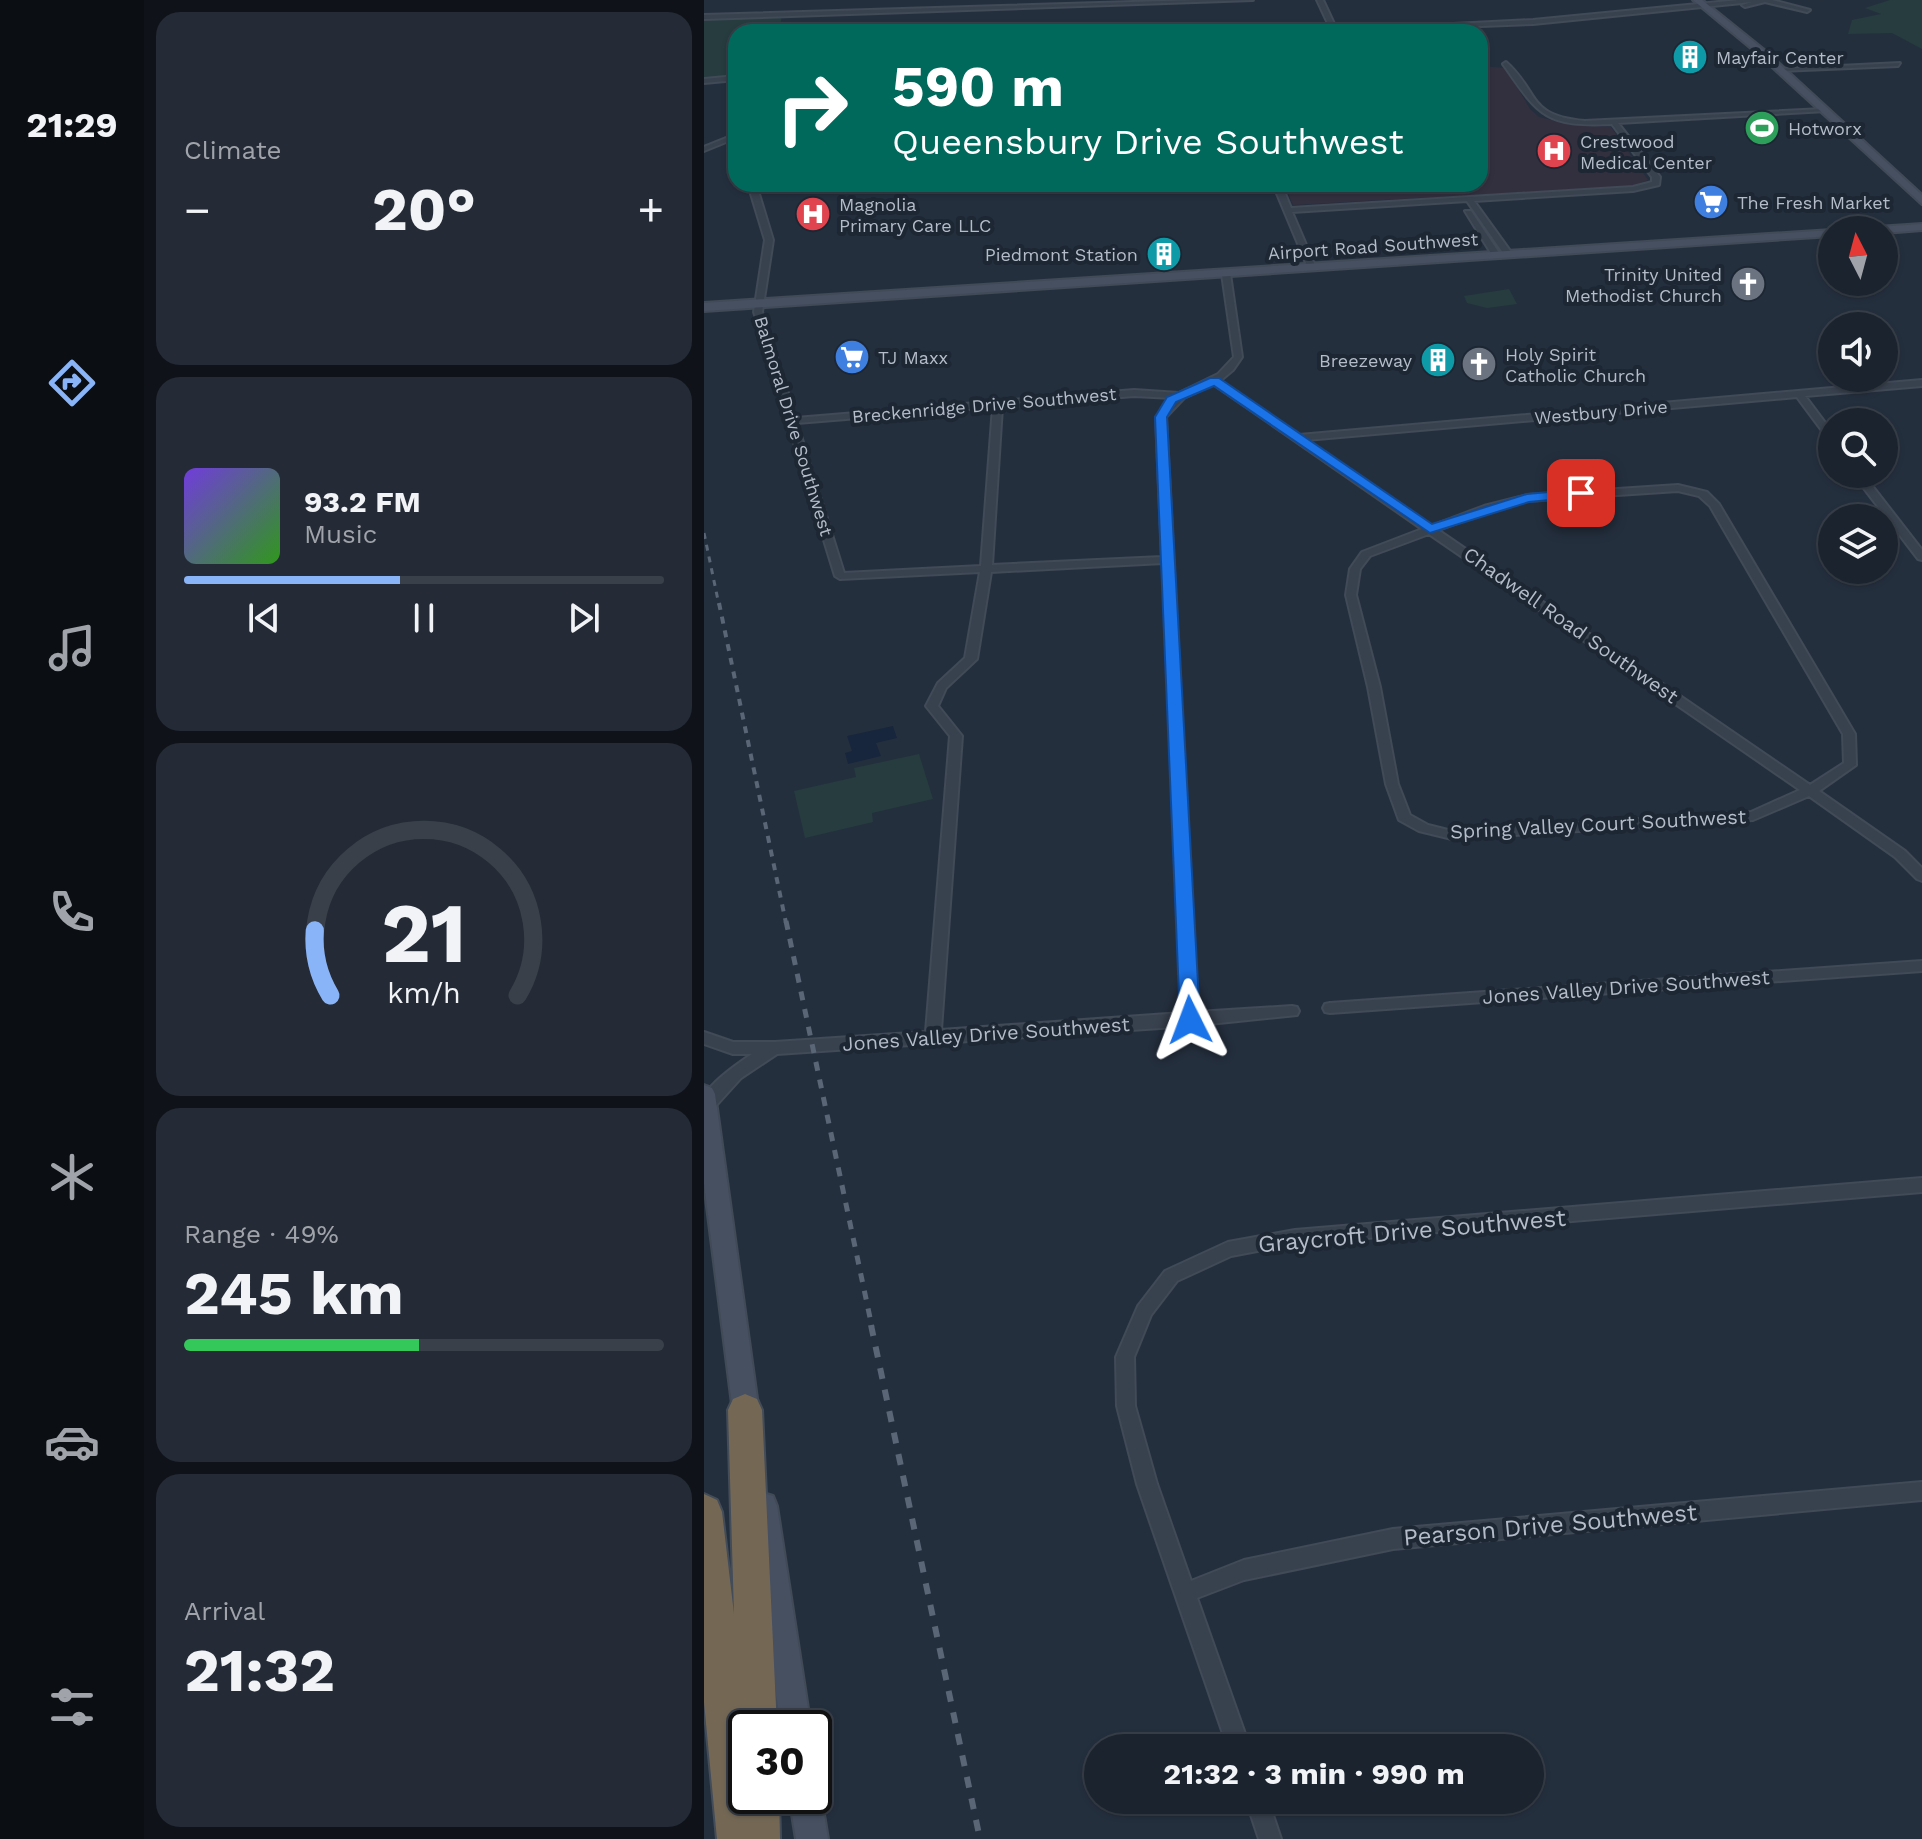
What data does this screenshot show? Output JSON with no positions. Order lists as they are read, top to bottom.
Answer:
{
  "streets": {
    "main road": ["Airport Road Southwest"],
    "street": [
      "Breckenridge Drive Southwest",
      "Westbury Drive",
      "Balmoral Drive Southwest",
      "Chadwell Road Southwest",
      "Spring Valley Court Southwest",
      "Jones Valley Drive Southwest",
      "Graycroft Drive Southwest",
      "Pearson Drive Southwest"
    ]
  },
  "crossings": [
    ["Airport Road Southwest", "Balmoral Drive Southwest"],
    ["Breckenridge Drive Southwest", "Balmoral Drive Southwest"],
    ["Westbury Drive", "Chadwell Road Southwest"],
    ["Chadwell Road Southwest", "Spring Valley Court Southwest"],
    ["Graycroft Drive Southwest", "Pearson Drive Southwest"]
  ],
  "places": {
    "building": ["Mayfair Center", "Piedmont Station", "Breezeway"],
    "sports": ["Hotworx"],
    "hospital": ["Crestwood Medical Center", "Magnolia Primary Care LLC"],
    "supermarket": ["The Fresh Market", "TJ Maxx"],
    "church": ["Trinity United Methodist Church", "Holy Spirit Catholic Church"]
  },
  "north": "top",
  "page": {
    "tabs": "21:29",
    "tile": [
      "Climate",
      ["Range · 49%", "245 km"],
      ["Arrival", "21:32"]
    ],
    "turn": ["590 m", "Queensbury Drive Southwest"],
    "heat": ["−", "20°", "+"],
    "song": ["93.2 FM", "Music"],
    "limit": "30",
    "trip": "21:32 · 3 min · 990 m",
    "gauge": ["21", "km/h"]
  }
}
